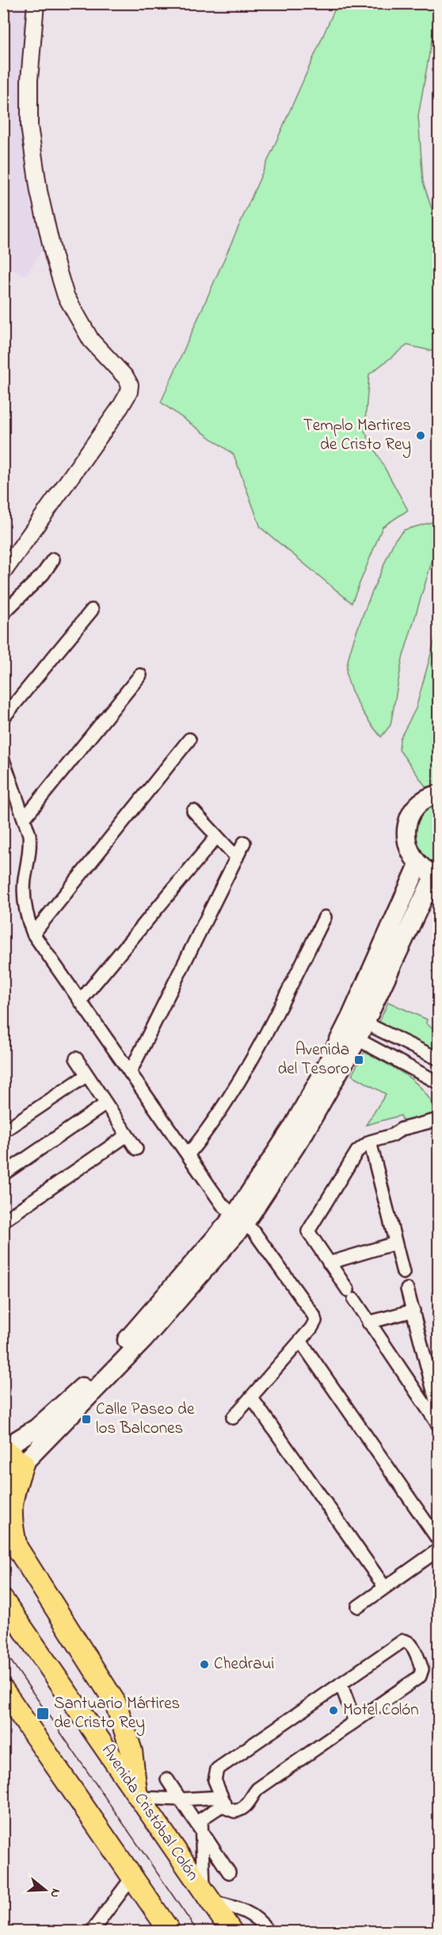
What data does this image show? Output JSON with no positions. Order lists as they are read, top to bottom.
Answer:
{
  "streets": {
    "main road": ["Avenida Cristóbal Colón"]
  },
  "places": {
    "other": ["Templo Martires de Cristo Rey", "Chedraui", "Motel Colón"],
    "transit": ["Avenida del Tesoro", "Calle Paseo de los Balcones", "Santuario Mártires de Cristo Rey"]
  },
  "north": "right"
}
